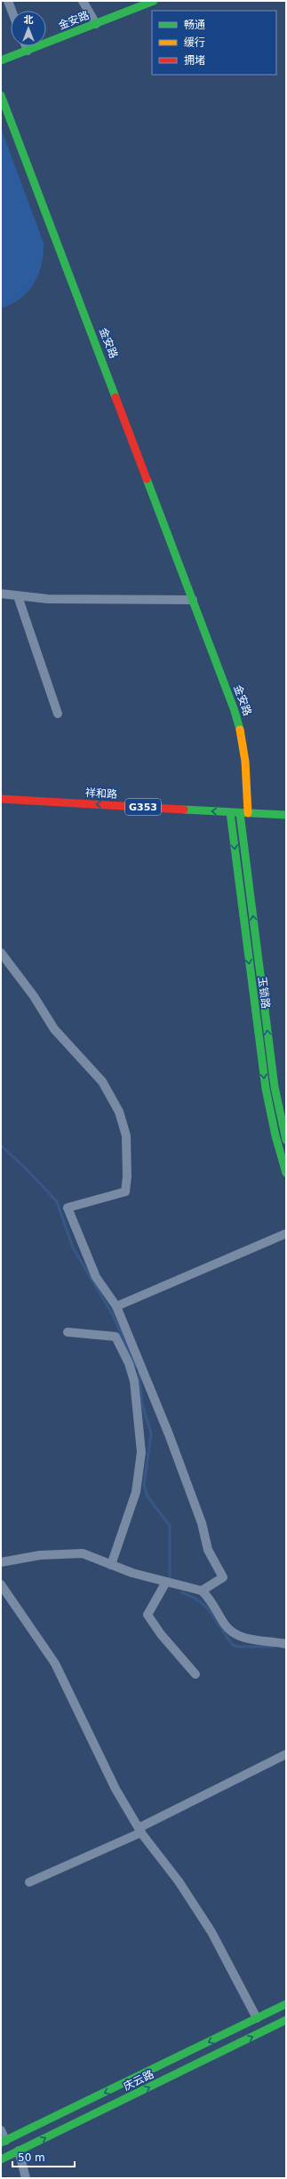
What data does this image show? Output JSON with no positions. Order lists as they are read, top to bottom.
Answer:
{
  "streets": {
    "main road": [
      "金安路",
      "祥和路",
      "G353",
      "玉锁路",
      "庆云路"
    ]
  },
  "crossings": [
    ["金安路", "祥和路"],
    ["金安路", "玉锁路"],
    ["祥和路", "玉锁路"]
  ],
  "one_way": ["祥和路"],
  "legend": ["畅通", "缓行", "拥堵"],
  "scale_bar": "50 m",
  "north": "top"
}
